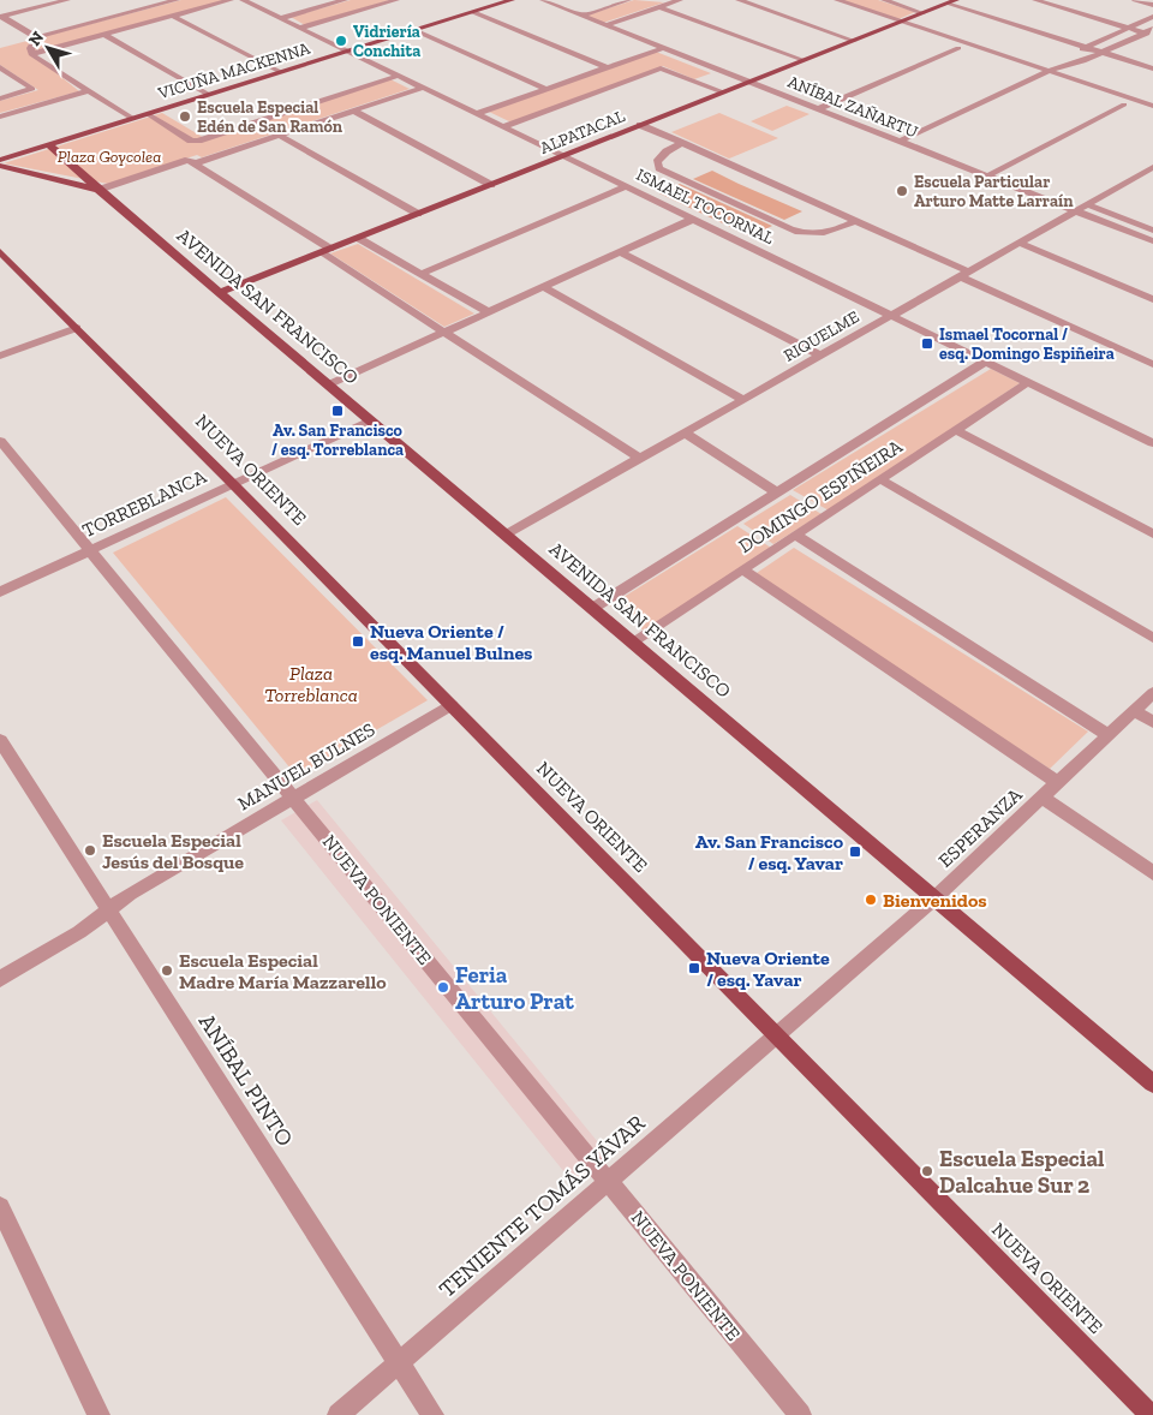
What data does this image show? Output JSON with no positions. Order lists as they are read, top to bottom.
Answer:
{
  "streets": {
    "main road": [
      "VICUÑA MACKENNA",
      "ALPATACAL",
      "AVENIDA SAN FRANCISCO",
      "NUEVA ORIENTE"
    ],
    "street": [
      "ANÍBAL ZAÑARTU",
      "ISMAEL TOCORNAL",
      "RIQUELME",
      "DOMINGO ESPIÑEIRA",
      "TORREBLANCA",
      "MANUEL BULNES",
      "ESPERANZA",
      "NUEVA PONIENTE",
      "ANÍBAL PINTO",
      "TENIENTE TOMÁS YÁVAR"
    ]
  },
  "crossings": [
    ["VICUÑA MACKENNA", "ISMAEL TOCORNAL"],
    ["VICUÑA MACKENNA", "AVENIDA SAN FRANCISCO"],
    ["ANÍBAL ZAÑARTU", "ALPATACAL"],
    ["ANÍBAL ZAÑARTU", "RIQUELME"],
    ["ALPATACAL", "ISMAEL TOCORNAL"],
    ["ALPATACAL", "AVENIDA SAN FRANCISCO"],
    ["ISMAEL TOCORNAL", "RIQUELME"],
    ["ISMAEL TOCORNAL", "DOMINGO ESPIÑEIRA"],
    ["AVENIDA SAN FRANCISCO", "RIQUELME"],
    ["AVENIDA SAN FRANCISCO", "DOMINGO ESPIÑEIRA"],
    ["AVENIDA SAN FRANCISCO", "TORREBLANCA"],
    ["AVENIDA SAN FRANCISCO", "ESPERANZA"],
    ["NUEVA ORIENTE", "TORREBLANCA"],
    ["NUEVA ORIENTE", "MANUEL BULNES"],
    ["NUEVA ORIENTE", "ESPERANZA"],
    ["NUEVA ORIENTE", "TENIENTE TOMÁS YÁVAR"],
    ["TORREBLANCA", "NUEVA PONIENTE"],
    ["MANUEL BULNES", "NUEVA PONIENTE"],
    ["MANUEL BULNES", "ANÍBAL PINTO"],
    ["ESPERANZA", "TENIENTE TOMÁS YÁVAR"],
    ["NUEVA PONIENTE", "TENIENTE TOMÁS YÁVAR"],
    ["ANÍBAL PINTO", "TENIENTE TOMÁS YÁVAR"]
  ],
  "parks": ["Plaza Goycolea", "Plaza Torreblanca"],
  "places": {
    "other": [
      "Vidriería Conchita",
      "Escuela Especial Edén de San Ramón",
      "Escuela Particular Arturo Matte Larraín",
      "Escuela Especial Jesús del Bosque",
      "Bienvenidos",
      "Escuela Especial Madre María Mazzarello",
      "Feria Arturo Prat",
      "Escuela Especial Dalcahue Sur 2"
    ],
    "transit": [
      "Ismael Tocornal / esq. Domingo Espiñeira",
      "Av. San Francisco / esq. Torreblanca",
      "Nueva Oriente / esq. Manuel Bulnes",
      "Av. San Francisco / esq. Yavar",
      "Nueva Oriente / esq. Yavar"
    ]
  },
  "north": "top left"
}
